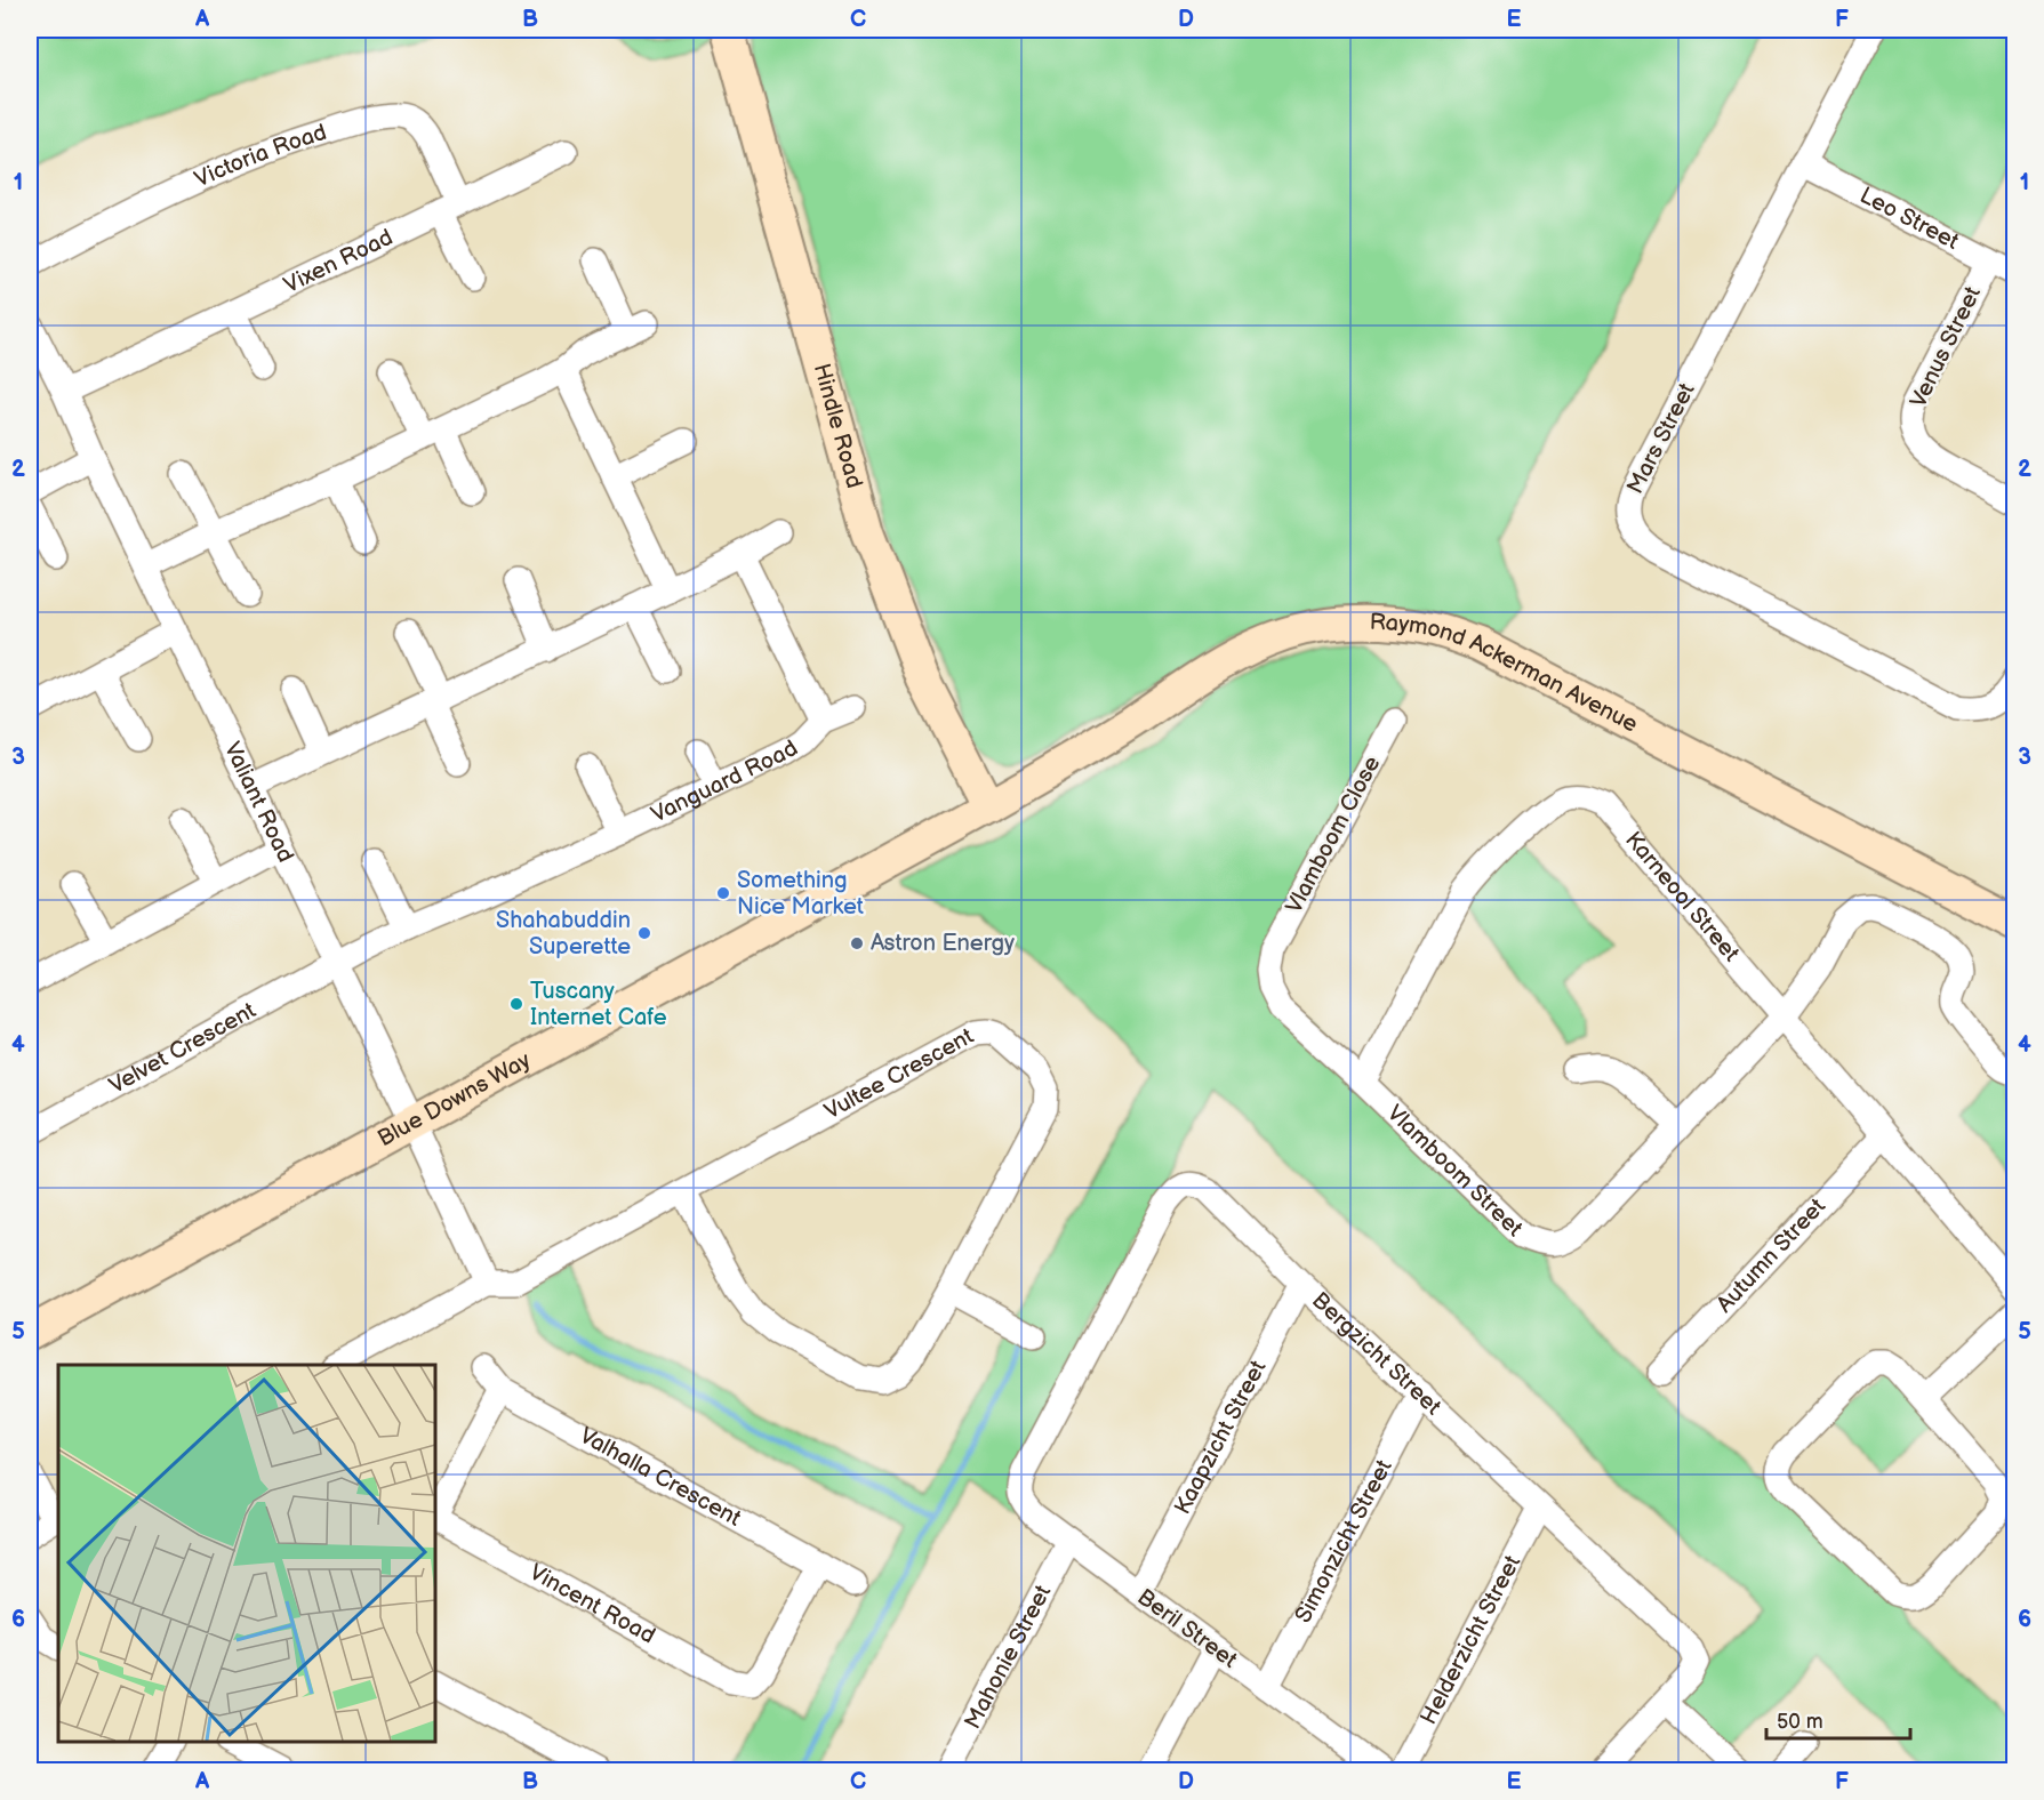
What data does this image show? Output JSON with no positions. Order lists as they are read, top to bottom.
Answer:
{
  "streets": {
    "street": [
      "Victoria Road",
      "Leo Street",
      "Vixen Road",
      "Venus Street",
      "Hindle Road",
      "Mars Street",
      "Raymond Ackerman Avenue",
      "Vanguard Road",
      "Valiant Road",
      "Vlamboom Close",
      "Karneool Street",
      "Velvet Crescent",
      "Vultee Crescent",
      "Blue Downs Way",
      "Vlamboom Street",
      "Autumn Street",
      "Bergzicht Street",
      "Kaapzicht Street",
      "Valhalla Crescent",
      "Simonzicht Street",
      "Vincent Road",
      "Beril Street",
      "Helderzicht Street",
      "Mahonie Street"
    ]
  },
  "crossings": [
    ["Victoria Road", "Vixen Road"],
    ["Leo Street", "Venus Street"],
    ["Leo Street", "Mars Street"],
    ["Vixen Road", "Valiant Road"],
    ["Hindle Road", "Raymond Ackerman Avenue"],
    ["Hindle Road", "Blue Downs Way"],
    ["Raymond Ackerman Avenue", "Blue Downs Way"],
    ["Vanguard Road", "Valiant Road"],
    ["Vanguard Road", "Velvet Crescent"],
    ["Valiant Road", "Velvet Crescent"],
    ["Valiant Road", "Vultee Crescent"],
    ["Valiant Road", "Blue Downs Way"],
    ["Vlamboom Close", "Vlamboom Street"],
    ["Karneool Street", "Vlamboom Street"],
    ["Karneool Street", "Autumn Street"],
    ["Bergzicht Street", "Kaapzicht Street"],
    ["Bergzicht Street", "Simonzicht Street"],
    ["Bergzicht Street", "Beril Street"],
    ["Bergzicht Street", "Helderzicht Street"],
    ["Kaapzicht Street", "Beril Street"],
    ["Valhalla Crescent", "Vincent Road"],
    ["Simonzicht Street", "Beril Street"],
    ["Beril Street", "Mahonie Street"]
  ],
  "places": [
    "Something Nice Market",
    "Shahabuddin Superette",
    "Astron Energy",
    "Tuscany Internet Cafe"
  ],
  "scale_bar": "50 m",
  "grid": {
    "columns": [
      "A",
      "B",
      "C",
      "D",
      "E",
      "F"
    ],
    "rows": [
      "1",
      "2",
      "3",
      "4",
      "5",
      "6"
    ]
  }
}
